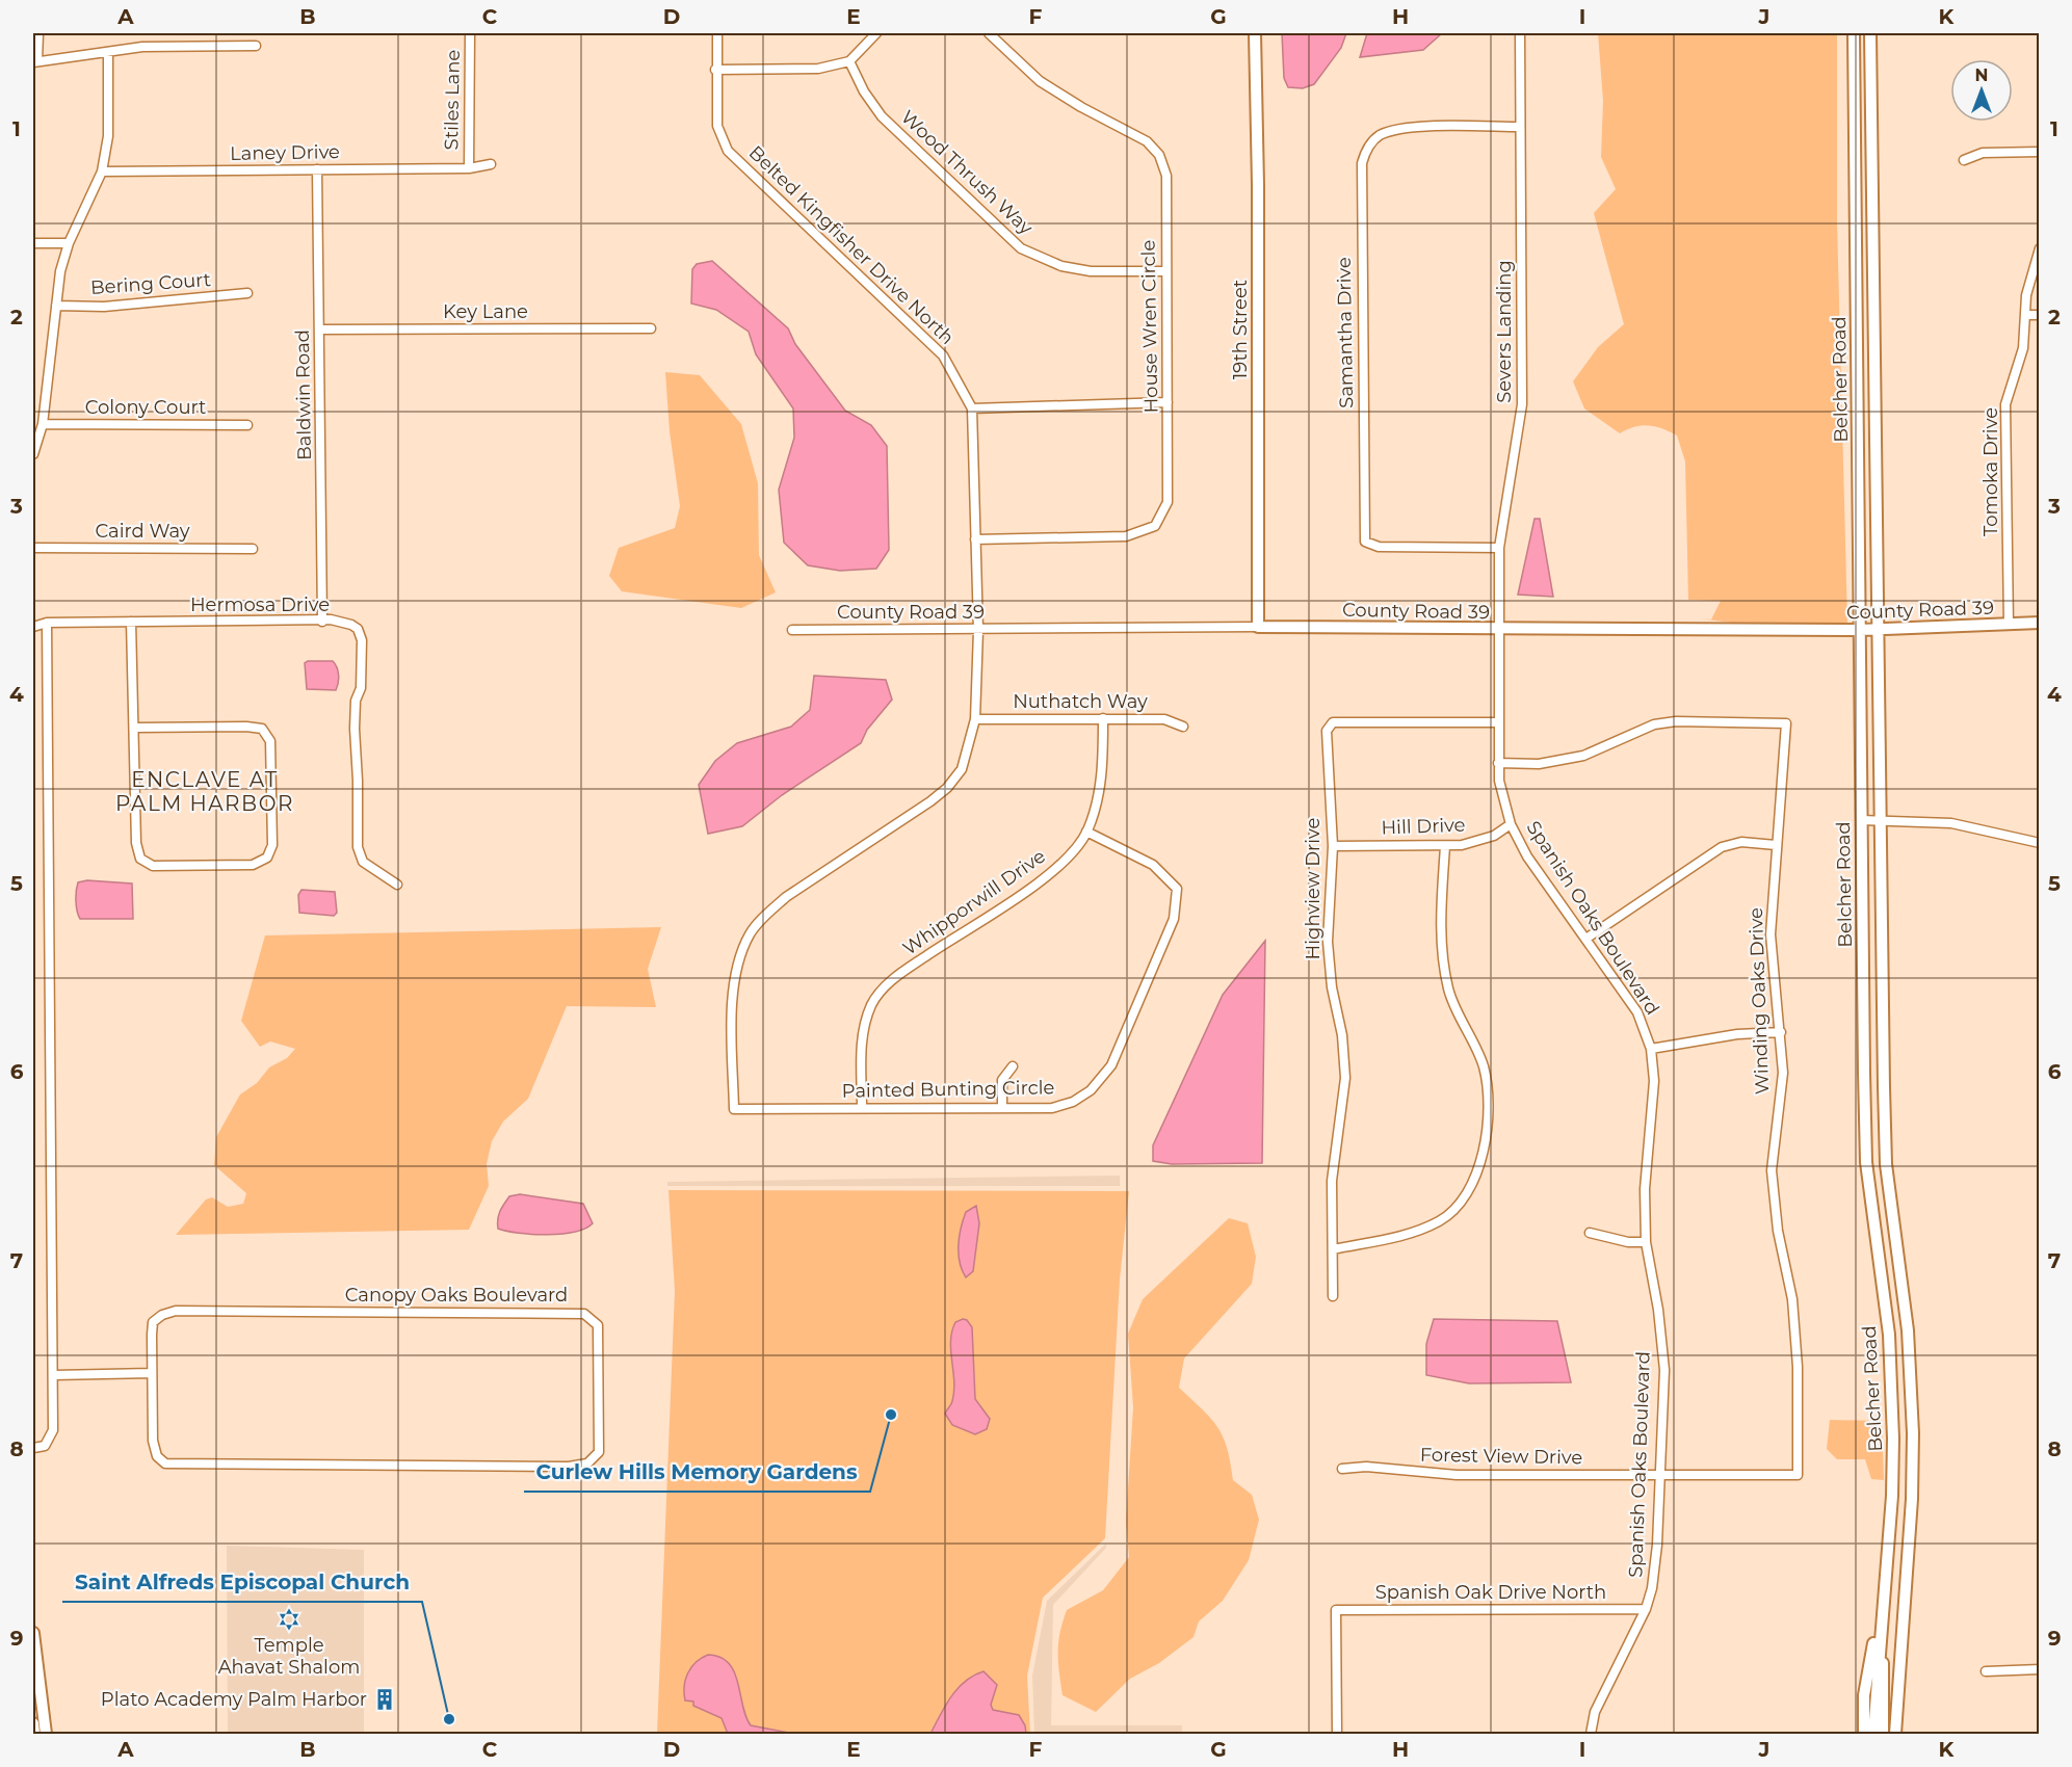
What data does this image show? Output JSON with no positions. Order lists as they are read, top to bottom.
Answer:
{
  "streets": {
    "main road": ["19th Street", "Belcher Road", "County Road 39"],
    "street": [
      "Stiles Lane",
      "Laney Drive",
      "Wood Thrush Way",
      "Belted Kingfisher Drive North",
      "Bering Court",
      "Key Lane",
      "House Wren Circle",
      "Severs Landing",
      "Samantha Drive",
      "Baldwin Road",
      "Colony Court",
      "Tomoka Drive",
      "Caird Way",
      "Hermosa Drive",
      "Nuthatch Way",
      "Hill Drive",
      "Highview Drive",
      "Whipporwill Drive",
      "Spanish Oaks Boulevard",
      "Winding Oaks Drive",
      "Painted Bunting Circle",
      "Canopy Oaks Boulevard",
      "Forest View Drive",
      "Spanish Oak Drive North"
    ]
  },
  "crossings": [
    ["Stiles Lane", "Laney Drive"],
    ["Laney Drive", "Baldwin Road"],
    ["Wood Thrush Way", "House Wren Circle"],
    ["Belted Kingfisher Drive North", "House Wren Circle"],
    ["Belted Kingfisher Drive North", "County Road 39"],
    ["Belted Kingfisher Drive North", "Nuthatch Way"],
    ["Belted Kingfisher Drive North", "Painted Bunting Circle"],
    ["Key Lane", "Baldwin Road"],
    ["19th Street", "County Road 39"],
    ["Severs Landing", "Samantha Drive"],
    ["Severs Landing", "County Road 39"],
    ["Severs Landing", "Spanish Oaks Boulevard"],
    ["Belcher Road", "County Road 39"],
    ["Baldwin Road", "Hermosa Drive"],
    ["Tomoka Drive", "County Road 39"],
    ["County Road 39", "Spanish Oaks Boulevard"],
    ["Nuthatch Way", "Whipporwill Drive"],
    ["Hill Drive", "Highview Drive"],
    ["Hill Drive", "Spanish Oaks Boulevard"],
    ["Highview Drive", "Spanish Oaks Boulevard"],
    ["Whipporwill Drive", "Painted Bunting Circle"],
    ["Spanish Oaks Boulevard", "Winding Oaks Drive"],
    ["Spanish Oaks Boulevard", "Forest View Drive"],
    ["Spanish Oaks Boulevard", "Spanish Oak Drive North"],
    ["Winding Oaks Drive", "Forest View Drive"]
  ],
  "districts": ["ENCLAVE AT PALM HARBOR"],
  "places": {
    "other": ["Curlew Hills Memory Gardens", "Saint Alfreds Episcopal Church"],
    "synagogue": ["Temple Ahavat Shalom"],
    "building": ["Plato Academy Palm Harbor"]
  },
  "north": "top",
  "grid": {
    "columns": [
      "A",
      "B",
      "C",
      "D",
      "E",
      "F",
      "G",
      "H",
      "I",
      "J",
      "K"
    ],
    "rows": [
      "1",
      "2",
      "3",
      "4",
      "5",
      "6",
      "7",
      "8",
      "9"
    ]
  }
}
